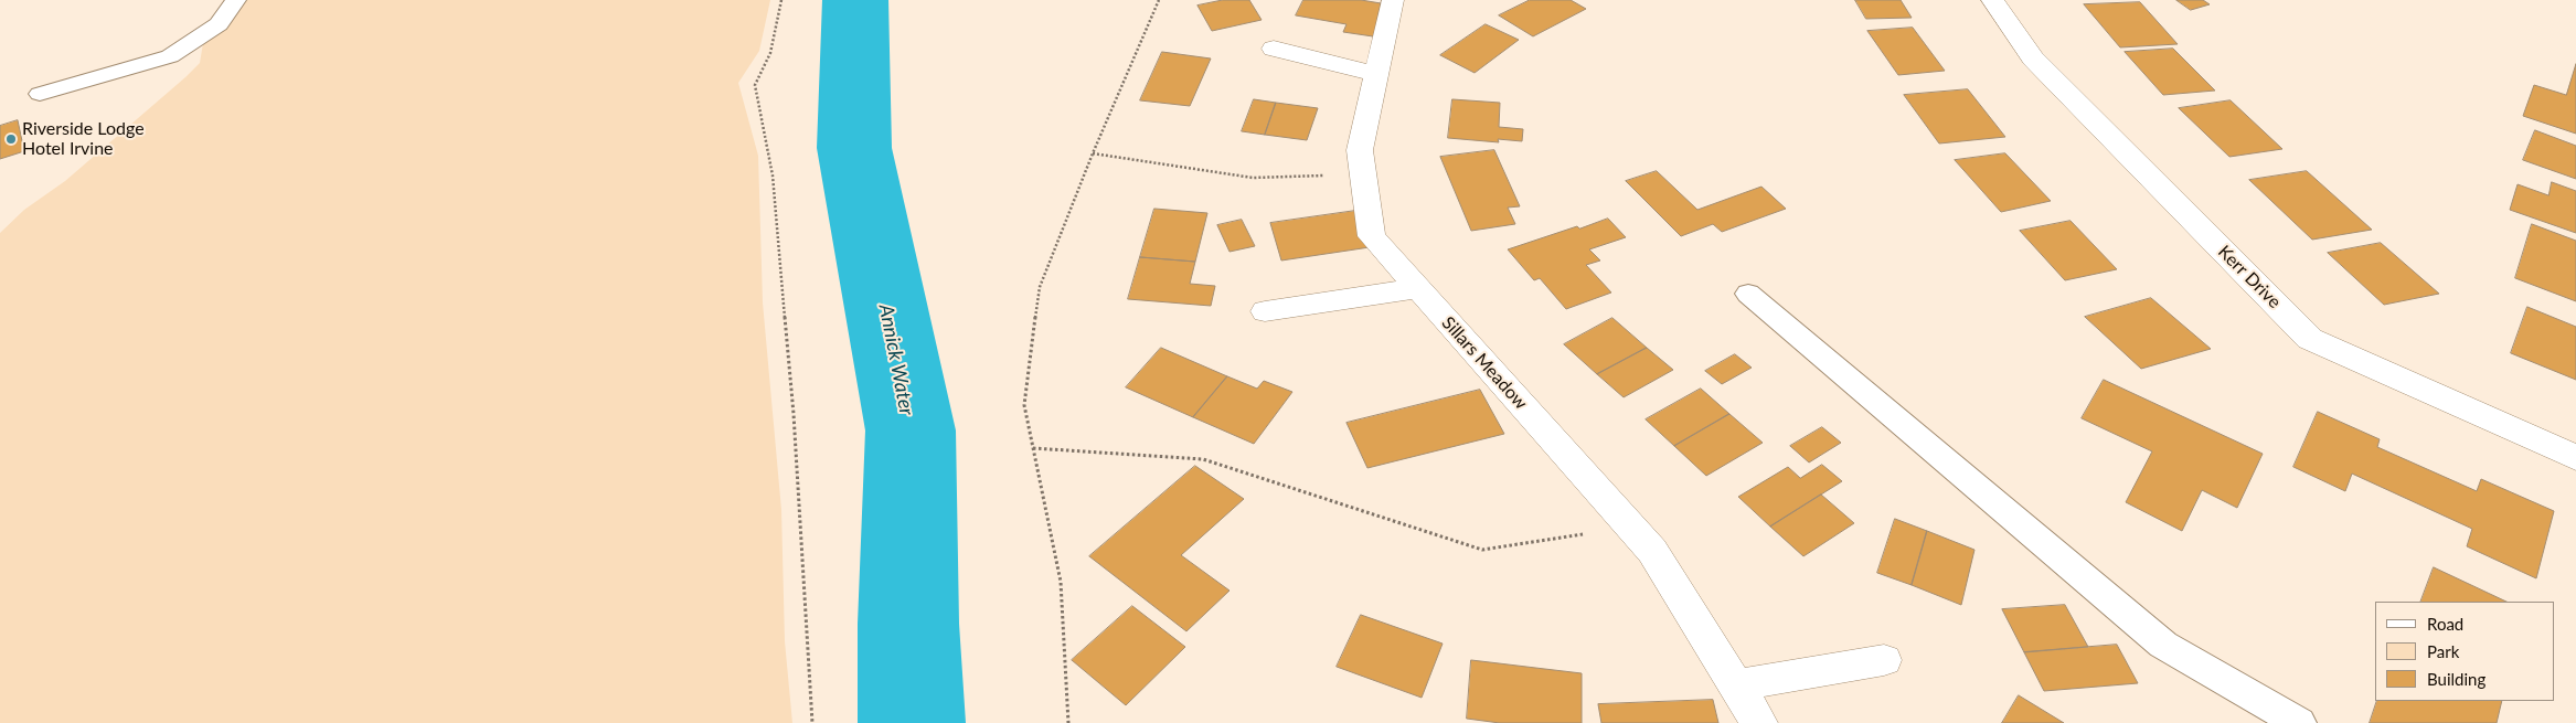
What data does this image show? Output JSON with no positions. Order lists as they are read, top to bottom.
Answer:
{
  "streets": {
    "street": ["Kerr Drive", "Sillars Meadow"]
  },
  "water": ["Annick Water"],
  "places": ["Riverside Lodge Hotel Irvine"],
  "legend": ["Road", "Park", "Building"]
}
